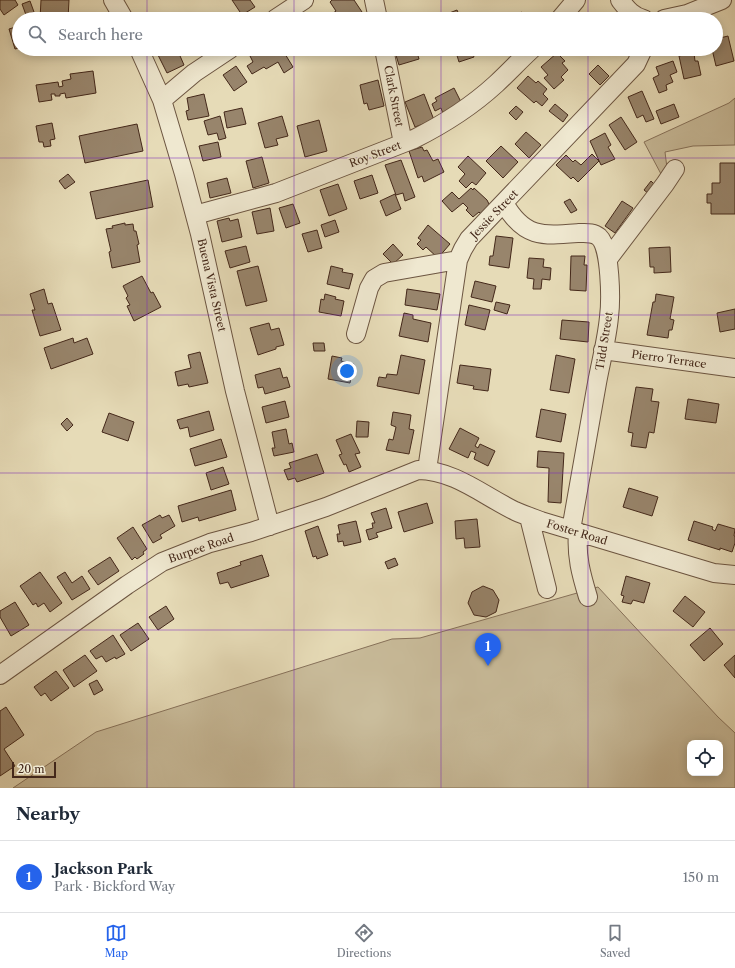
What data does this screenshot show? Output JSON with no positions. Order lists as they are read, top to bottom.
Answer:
{
  "streets": {
    "street": [
      "Clark Street",
      "Roy Street",
      "Jessie Street",
      "Buena Vista Street",
      "Tidd Street",
      "Pierro Terrace",
      "Foster Road",
      "Burpee Road"
    ]
  },
  "crossings": [
    ["Clark Street", "Roy Street"],
    ["Roy Street", "Buena Vista Street"],
    ["Jessie Street", "Tidd Street"],
    ["Jessie Street", "Foster Road"],
    ["Jessie Street", "Burpee Road"],
    ["Buena Vista Street", "Burpee Road"],
    ["Tidd Street", "Pierro Terrace"],
    ["Tidd Street", "Foster Road"],
    ["Foster Road", "Burpee Road"]
  ],
  "scale_bar": "20 m",
  "page": {
    "search": "Search here",
    "pins": "1",
    "scale": "20 m",
    "heading": "Nearby",
    "list": [
      {
        "mark": "1",
        "name": "Jackson Park",
        "note": "Park · Bickford Way",
        "value": "150 m"
      }
    ],
    "nav": ["Map", "Directions", "Saved"]
  }
}
